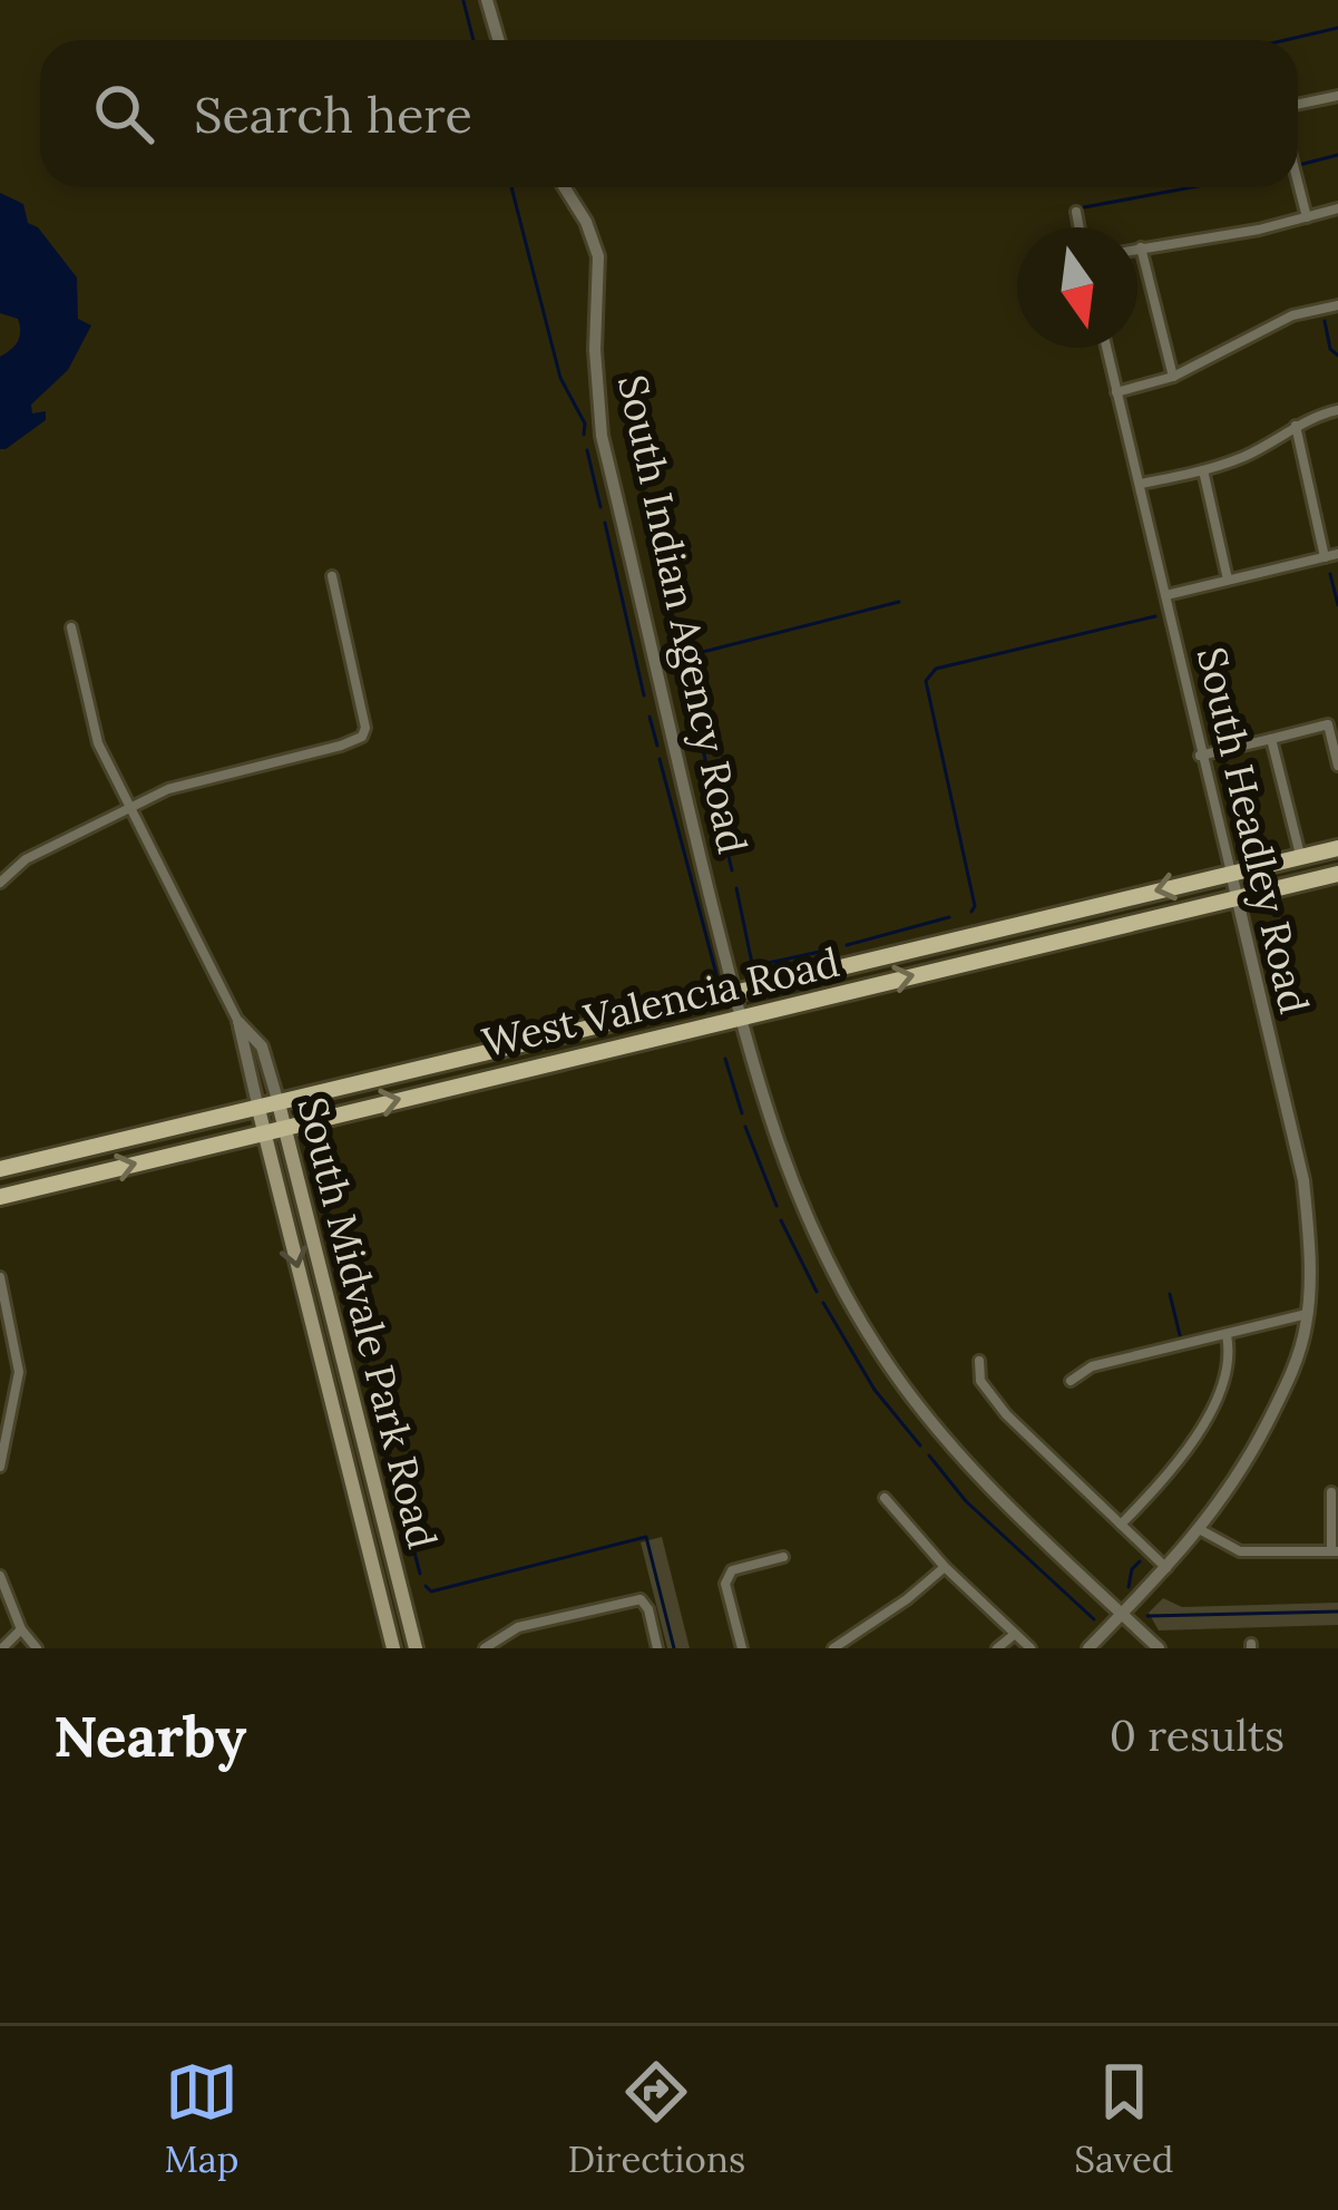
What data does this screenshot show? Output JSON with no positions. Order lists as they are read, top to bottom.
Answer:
{
  "streets": {
    "main road": ["West Valencia Road", "South Midvale Park Road"],
    "street": ["South Indian Agency Road", "South Headley Road"]
  },
  "crossings": [
    ["South Indian Agency Road", "South Headley Road"],
    ["South Indian Agency Road", "West Valencia Road"],
    ["South Headley Road", "West Valencia Road"],
    ["West Valencia Road", "South Midvale Park Road"]
  ],
  "north": "bottom",
  "page": {
    "search": "Search here",
    "heading": ["Nearby", "0 results"],
    "nav": ["Map", "Directions", "Saved"]
  }
}
